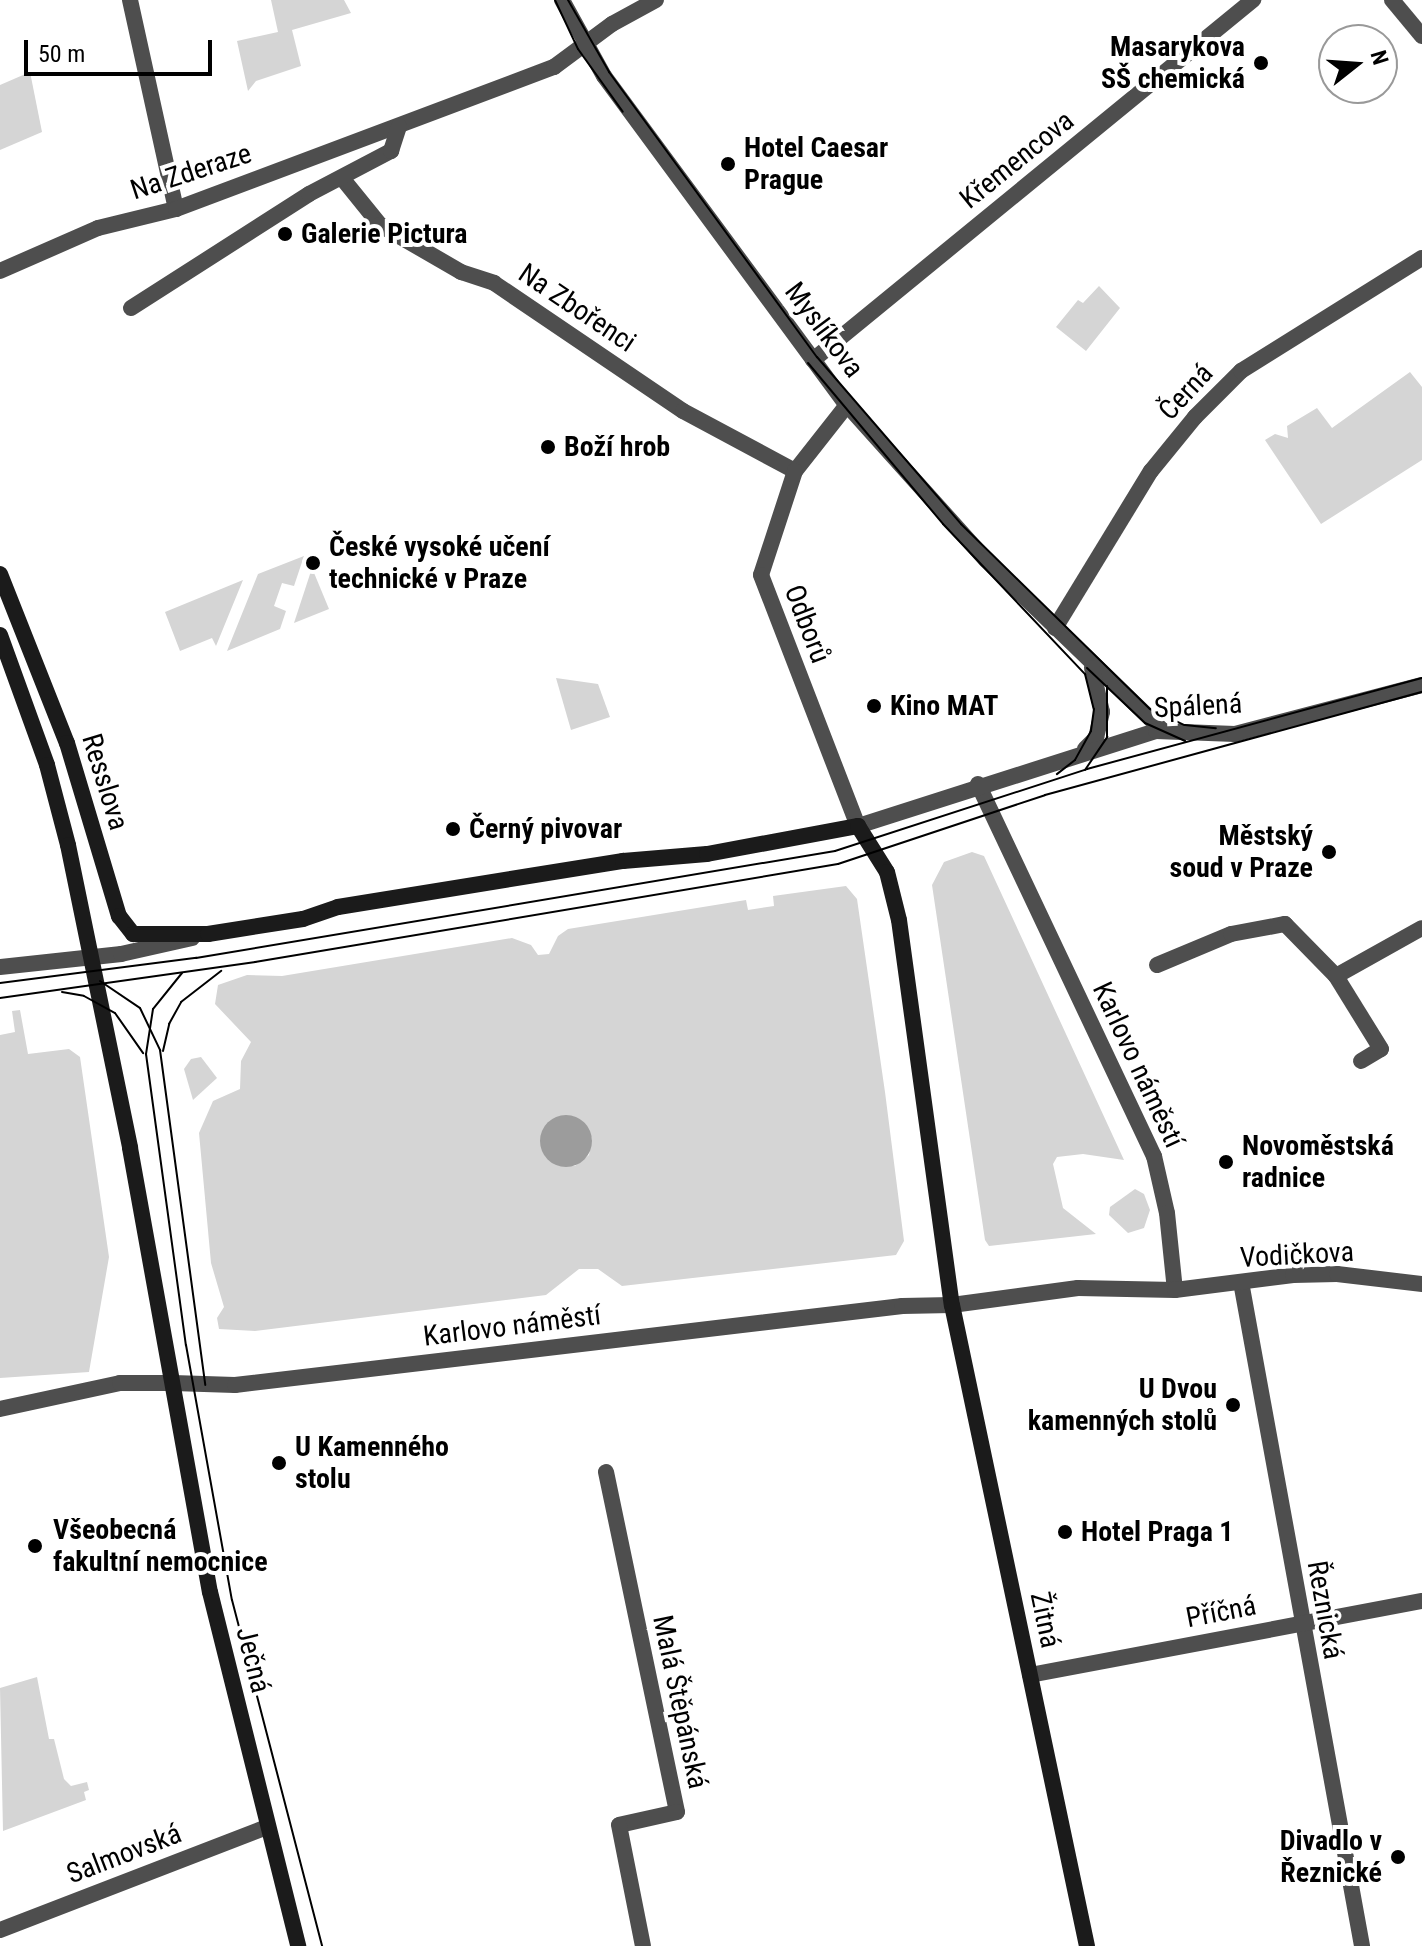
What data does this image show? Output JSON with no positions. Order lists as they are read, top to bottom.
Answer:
{
  "streets": {
    "main road": ["Resslova", "Žitná", "Ječná"],
    "street": [
      "Křemencova",
      "Na Zderaze",
      "Na Zbořenci",
      "Myslíkova",
      "Černá",
      "Odborů",
      "Spálená",
      "Karlovo náměstí",
      "Vodičkova",
      "Řeznická",
      "Příčná",
      "Malá Štěpánská",
      "Salmovská"
    ]
  },
  "crossings": [
    ["Křemencova", "Myslíkova"],
    ["Na Zderaze", "Myslíkova"],
    ["Na Zbořenci", "Odborů"],
    ["Myslíkova", "Černá"],
    ["Myslíkova", "Odborů"],
    ["Myslíkova", "Spálená"],
    ["Spálená", "Karlovo náměstí"],
    ["Karlovo náměstí", "Vodičkova"],
    ["Karlovo náměstí", "Žitná"],
    ["Karlovo náměstí", "Ječná"],
    ["Vodičkova", "Řeznická"],
    ["Řeznická", "Příčná"],
    ["Příčná", "Žitná"],
    ["Ječná", "Salmovská"]
  ],
  "places": [
    "Masarykova SŠ chemická",
    "Hotel Caesar Prague",
    "Galerie Pictura",
    "Boží hrob",
    "České vysoké učení technické v Praze",
    "Kino MAT",
    "Černý pivovar",
    "Městský soud v Praze",
    "Novoměstská radnice",
    "U Dvou kamenných stolů",
    "U Kamenného stolu",
    "Hotel Praga 1",
    "Všeobecná fakultní nemocnice",
    "Divadlo v Řeznické"
  ],
  "scale_bar": "50 m",
  "north": "right"
}
